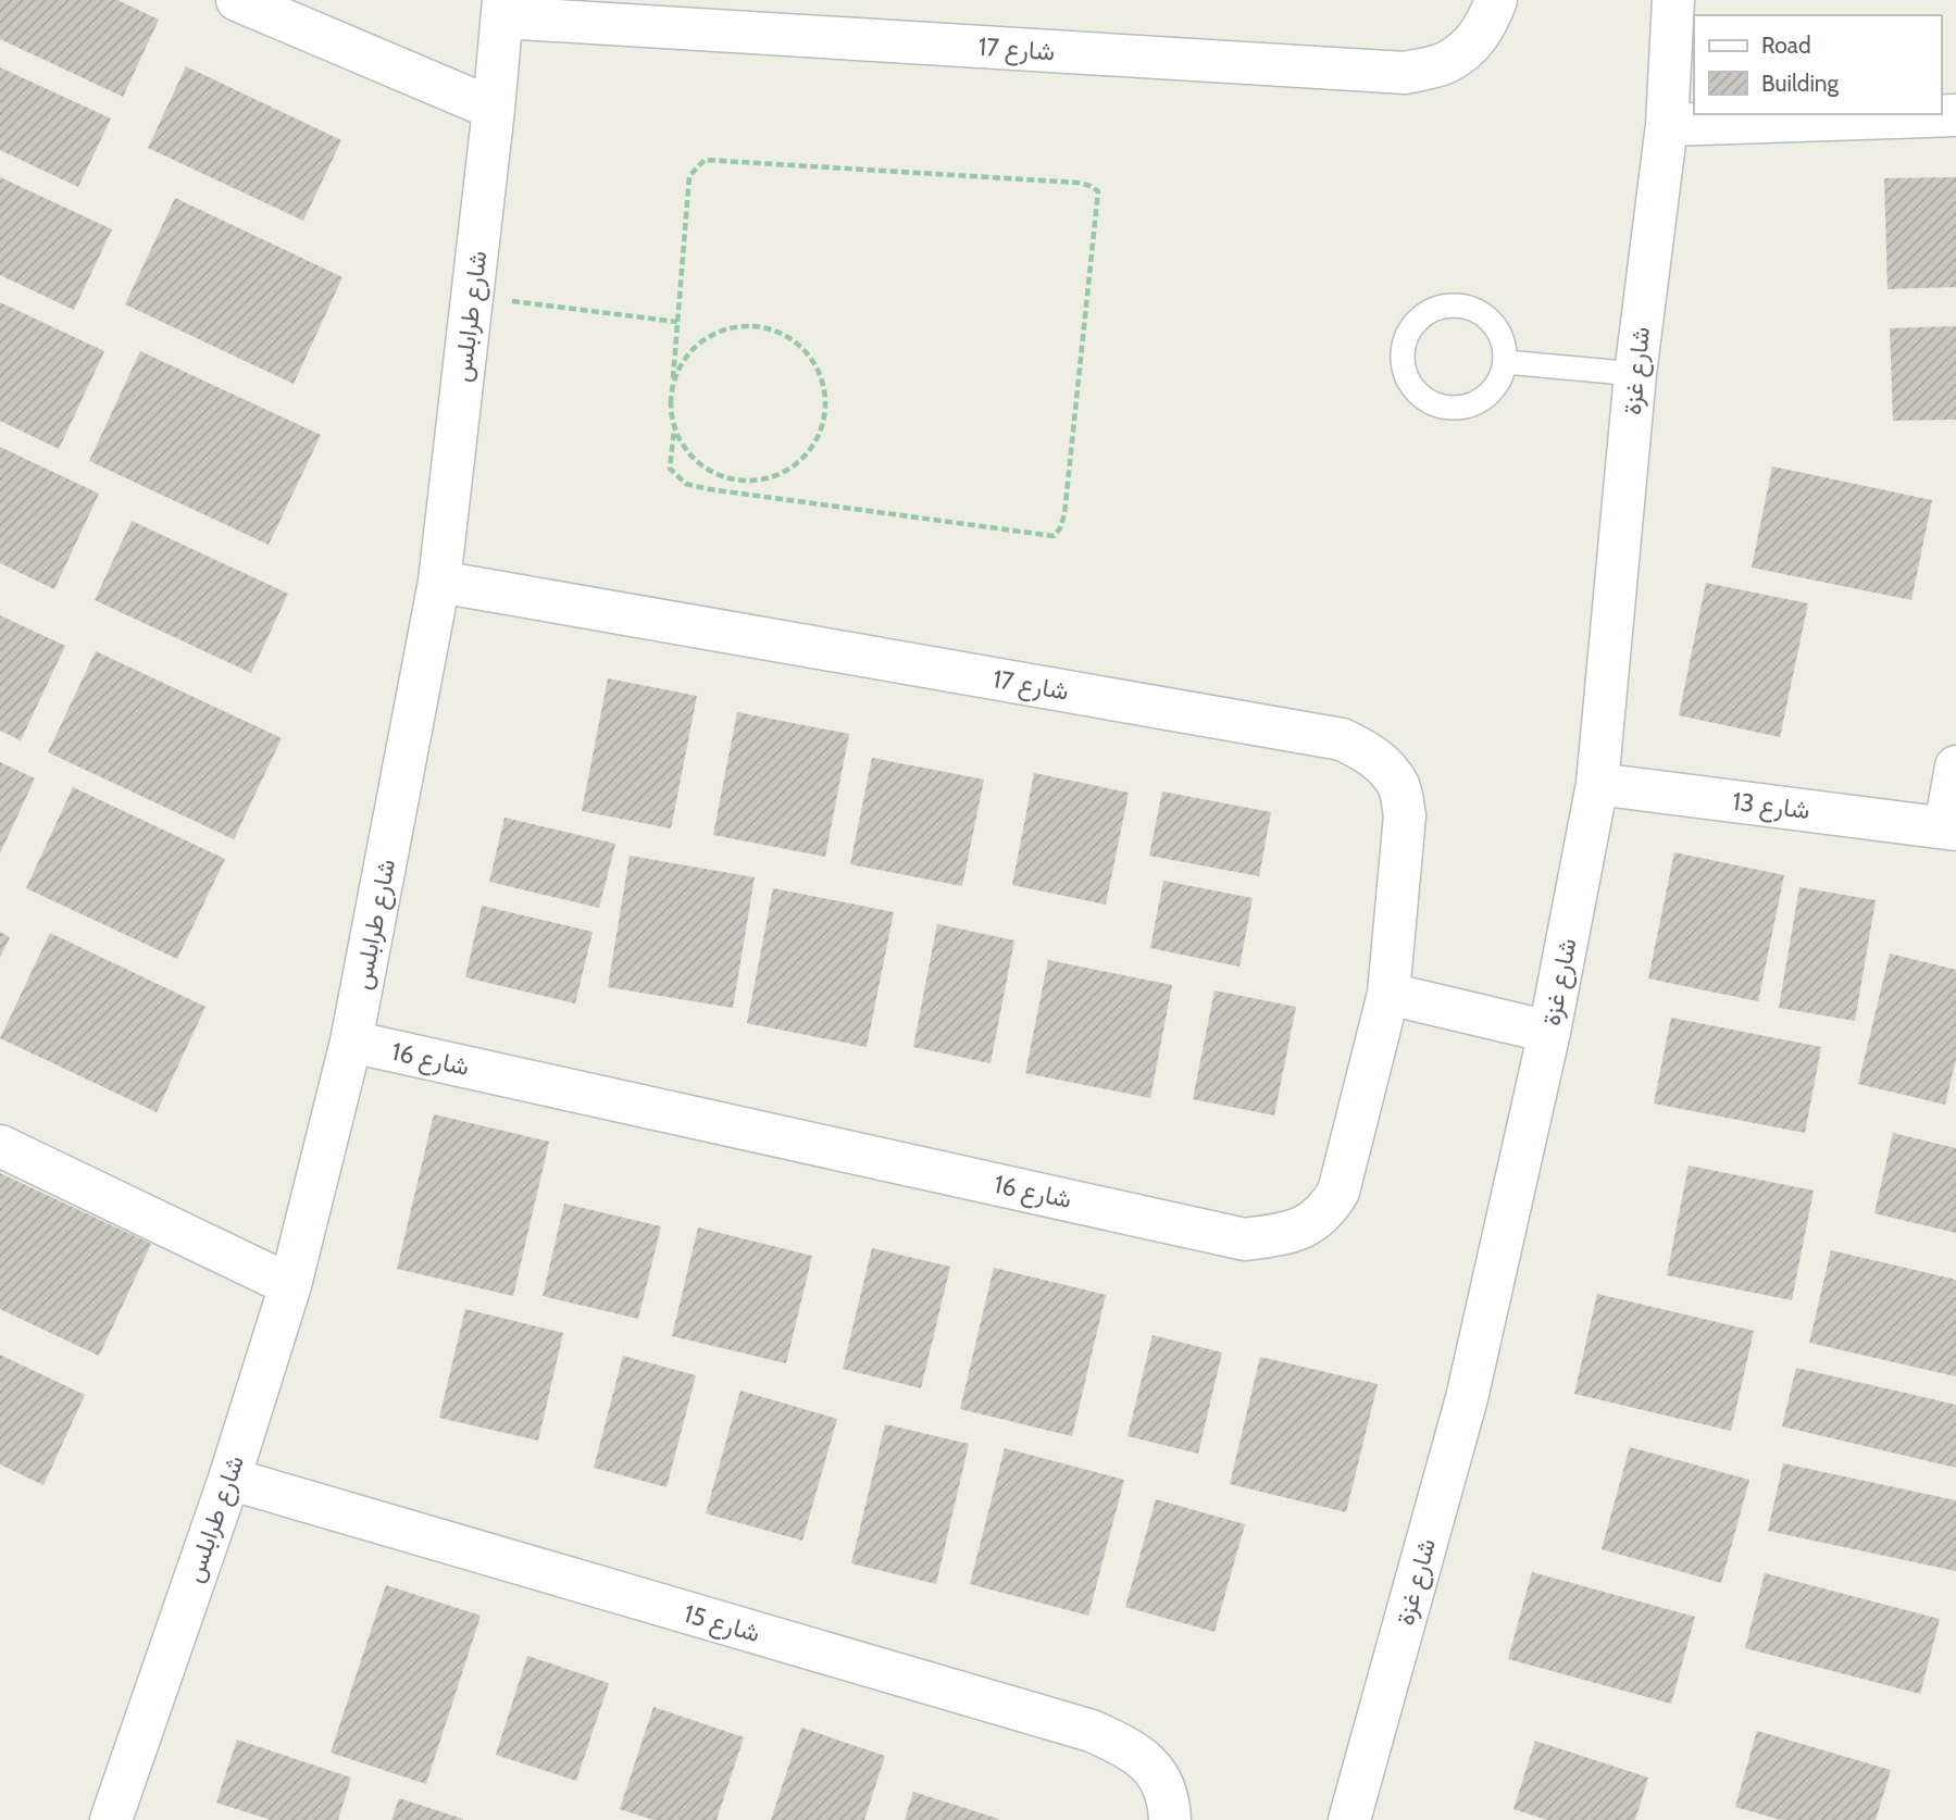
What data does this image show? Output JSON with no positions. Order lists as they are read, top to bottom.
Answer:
{
  "streets": {
    "street": [
      "شارع 17",
      "شارع طرابلس",
      "شارع غزة",
      "شارع 13",
      "شارع 16",
      "شارع 15"
    ]
  },
  "crossings": [
    ["شارع 17", "شارع طرابلس"],
    ["شارع 17", "شارع 16"],
    ["شارع طرابلس", "شارع 16"],
    ["شارع طرابلس", "شارع 15"],
    ["شارع غزة", "شارع 13"]
  ],
  "legend": ["Road", "Building"]
}
